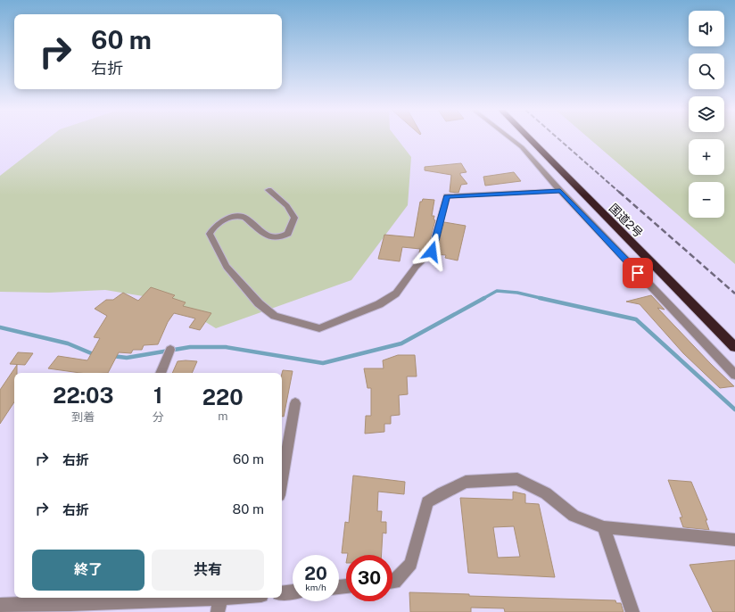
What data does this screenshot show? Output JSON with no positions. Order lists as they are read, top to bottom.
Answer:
{
  "streets": {
    "highway": ["国道2号"]
  },
  "page": {
    "map_buttons": ["+", "−"],
    "turn": ["60 m", "右折"],
    "eta": [
      "22:03",
      "到着",
      "1",
      "分",
      "220",
      "m"
    ],
    "list": [
      {
        "name": "右折",
        "value": "60 m"
      },
      {
        "name": "右折",
        "value": "80 m"
      }
    ],
    "buttons": ["終了", "共有"],
    "speed": "20 km/h",
    "limit": "30"
  }
}
